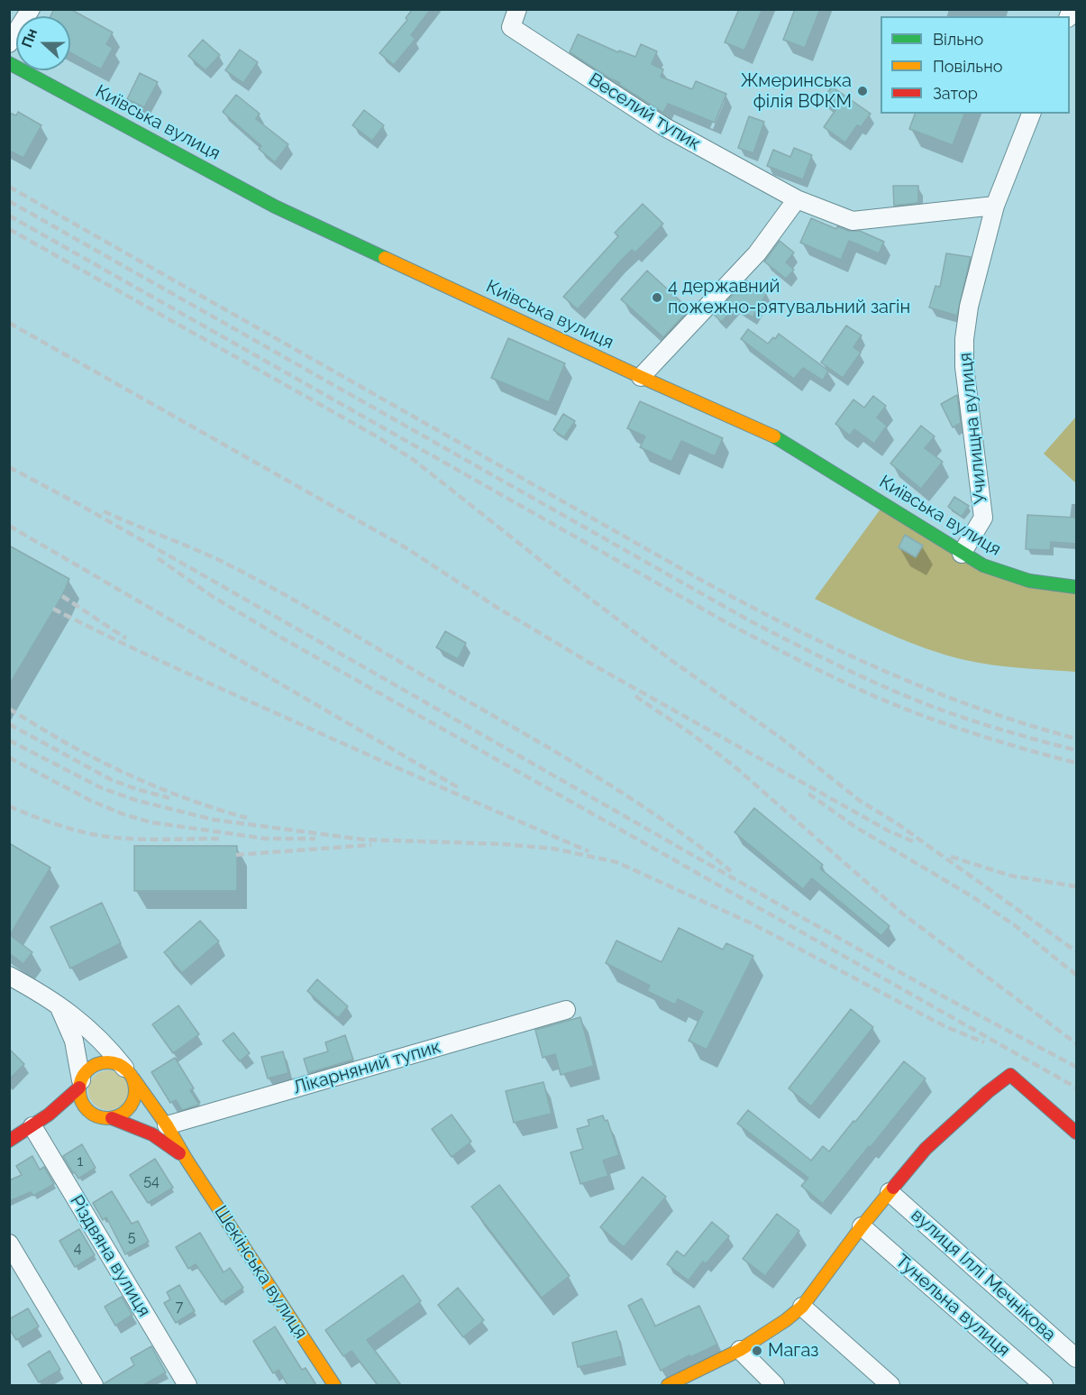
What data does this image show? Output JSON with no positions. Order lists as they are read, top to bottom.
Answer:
{
  "streets": {
    "street": [
      "Веселий тупик",
      "Київська вулиця",
      "Училищна вулиця",
      "Лікарняний тупик",
      "Різдвяна вулиця",
      "Шекінська вулиця",
      "вулиця Іллі Мечнікова",
      "Тунельна вулиця"
    ]
  },
  "crossings": [
    ["Київська вулиця", "Училищна вулиця"],
    ["Лікарняний тупик", "Шекінська вулиця"]
  ],
  "places": ["Жмеринська філія ВФКМ", "4 державний пожежно-рятувальний загін", "Магаз"],
  "house_numbers": [
    "1",
    "54",
    "5",
    "4",
    "7"
  ],
  "legend": ["Вільно", "Повільно", "Затор"],
  "north": "left"
}
